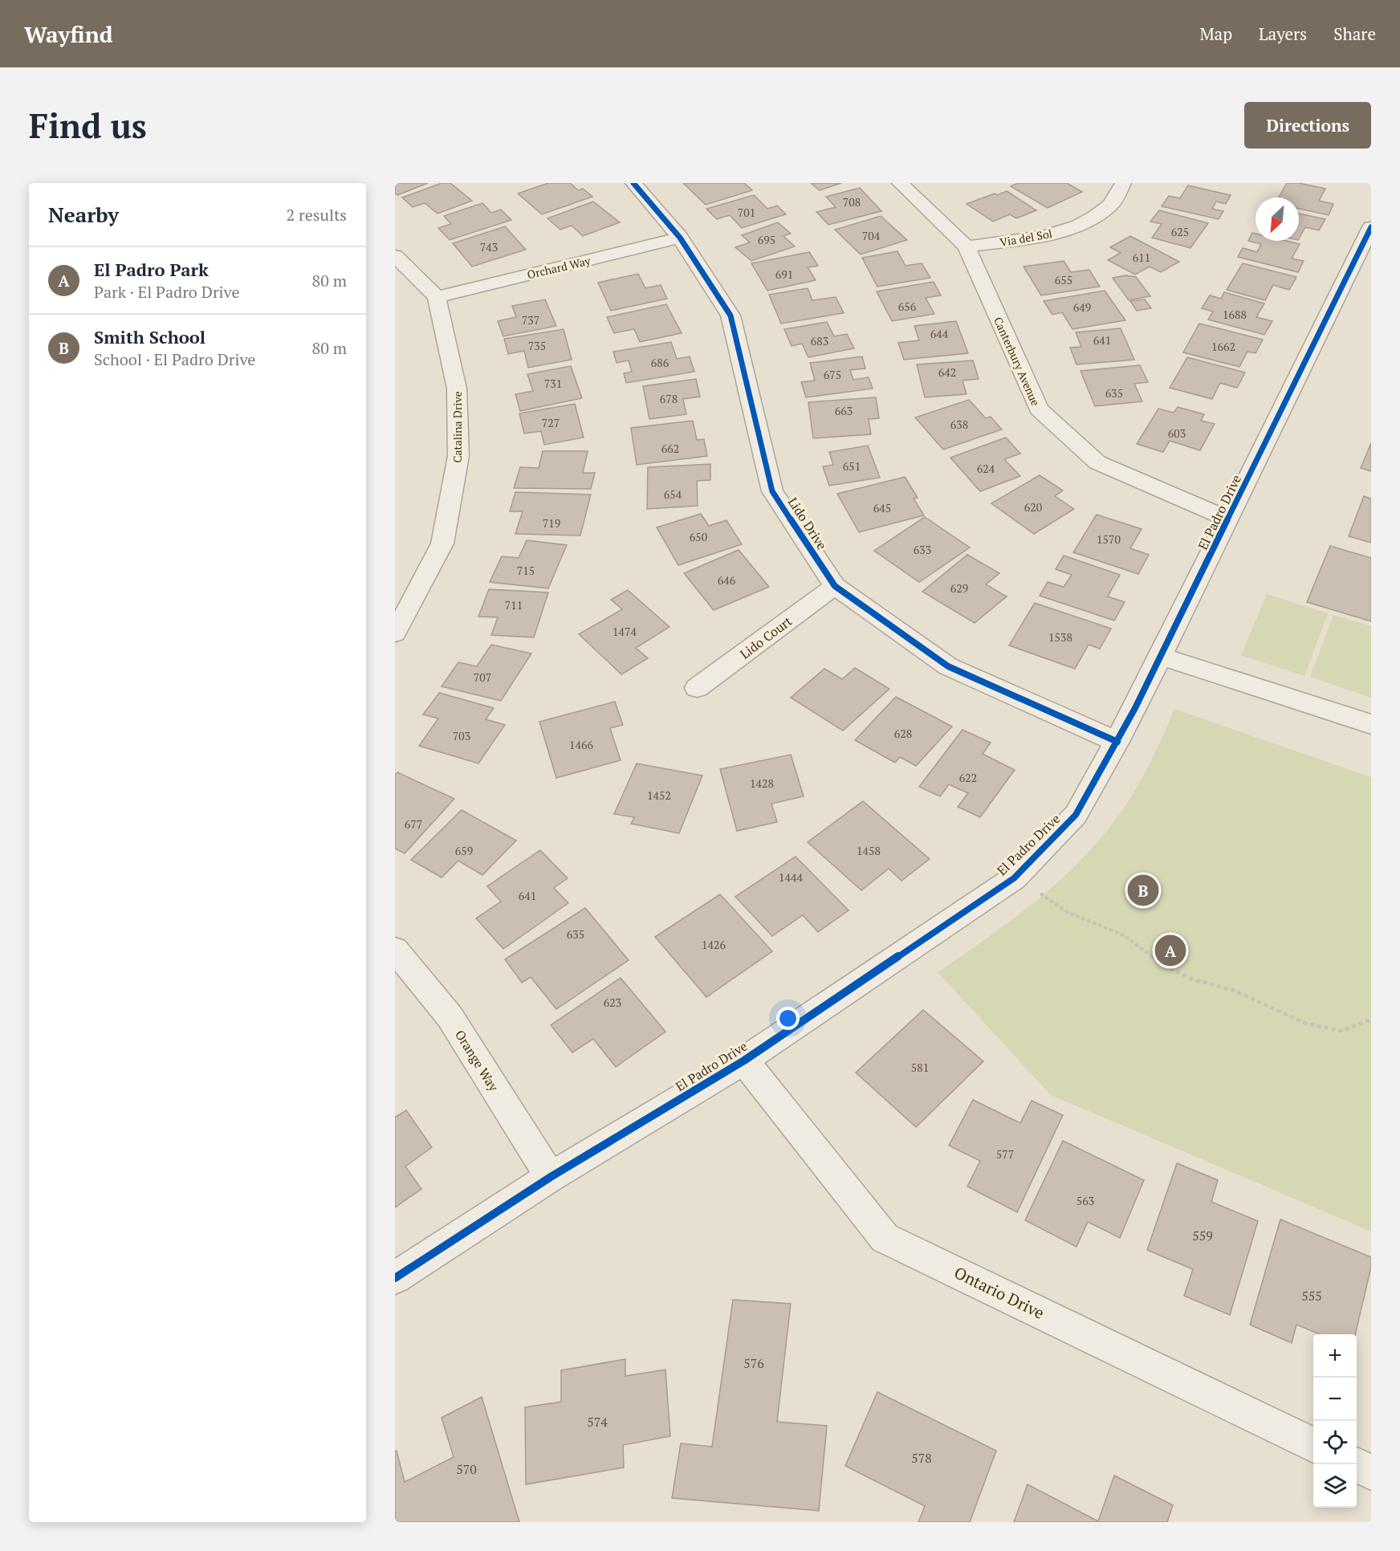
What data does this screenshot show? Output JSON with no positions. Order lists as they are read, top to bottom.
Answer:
{
  "streets": {
    "street": [
      "Via del Sol",
      "Orchard Way",
      "Canterbury Avenue",
      "Catalina Drive",
      "El Padro Drive",
      "Lido Drive",
      "Lido Court",
      "Orange Way",
      "Ontario Drive"
    ]
  },
  "crossings": [
    ["Via del Sol", "Canterbury Avenue"],
    ["Orchard Way", "Catalina Drive"],
    ["Orchard Way", "Lido Drive"],
    ["Canterbury Avenue", "El Padro Drive"],
    ["El Padro Drive", "Lido Drive"],
    ["El Padro Drive", "Orange Way"],
    ["El Padro Drive", "Ontario Drive"],
    ["Lido Drive", "Lido Court"]
  ],
  "house_numbers": [
    "708",
    "701",
    "625",
    "704",
    "695",
    "743",
    "611",
    "691",
    "655",
    "656",
    "649",
    "1688",
    "737",
    "644",
    "641",
    "683",
    "735",
    "1662",
    "686",
    "642",
    "675",
    "731",
    "635",
    "678",
    "663",
    "727",
    "638",
    "603",
    "662",
    "651",
    "624",
    "654",
    "620",
    "645",
    "719",
    "650",
    "1570",
    "633",
    "715",
    "646",
    "629",
    "711",
    "1474",
    "1538",
    "707",
    "628",
    "703",
    "1466",
    "622",
    "1428",
    "1452",
    "677",
    "659",
    "1458",
    "1444",
    "641",
    "635",
    "1426",
    "623",
    "581",
    "577",
    "563",
    "559",
    "555",
    "576",
    "574",
    "578",
    "570"
  ],
  "north": "bottom left",
  "page": {
    "header": "Wayfind",
    "nav": ["Map", "Layers", "Share"],
    "buttons": "Directions",
    "title": "Find us",
    "heading": ["Nearby", "2 results"],
    "list": [
      {
        "mark": "A",
        "name": "El Padro Park",
        "note": "Park · El Padro Drive",
        "value": "80 m"
      },
      {
        "mark": "B",
        "name": "Smith School",
        "note": "School · El Padro Drive",
        "value": "80 m"
      }
    ],
    "pins": ["B", "A"],
    "map_buttons": ["+", "−"]
  }
}
